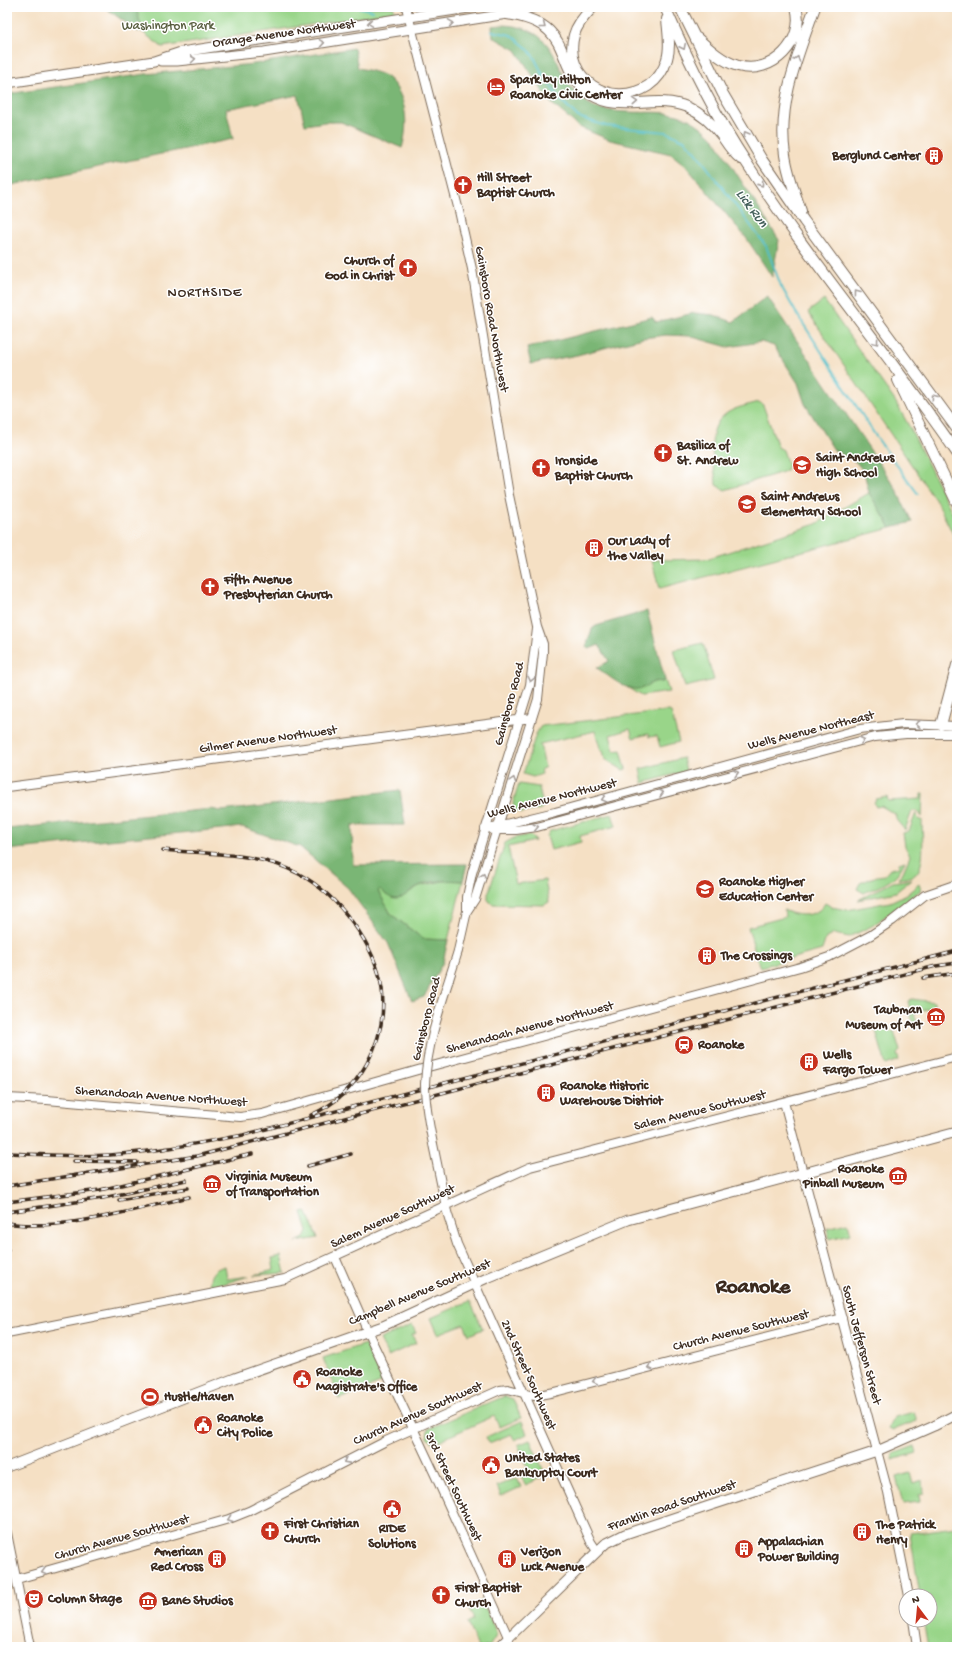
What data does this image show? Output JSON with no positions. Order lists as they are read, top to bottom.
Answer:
{
  "streets": {
    "main road": ["Orange Avenue Northwest", "Campbell Avenue Southwest", "Franklin Road Southwest"],
    "street": [
      "Gainsboro Road Northwest",
      "Gainsboro Road",
      "Wells Avenue Northeast",
      "Gilmer Avenue Northwest",
      "Wells Avenue Northwest",
      "Shenandoah Avenue Northwest",
      "Salem Avenue Southwest",
      "Church Avenue Southwest",
      "South Jefferson Street",
      "2nd Street Southwest",
      "3rd Street Southwest"
    ]
  },
  "crossings": [
    ["Orange Avenue Northwest", "Gainsboro Road Northwest"],
    ["Gainsboro Road Northwest", "Gainsboro Road"],
    ["Gainsboro Road", "Gilmer Avenue Northwest"],
    ["Gainsboro Road", "Wells Avenue Northwest"],
    ["Gainsboro Road", "Salem Avenue Southwest"],
    ["Gainsboro Road", "2nd Street Southwest"],
    ["Wells Avenue Northeast", "Wells Avenue Northwest"],
    ["Salem Avenue Southwest", "South Jefferson Street"],
    ["Salem Avenue Southwest", "2nd Street Southwest"],
    ["Salem Avenue Southwest", "3rd Street Southwest"],
    ["Campbell Avenue Southwest", "South Jefferson Street"],
    ["Campbell Avenue Southwest", "2nd Street Southwest"],
    ["Campbell Avenue Southwest", "3rd Street Southwest"],
    ["Church Avenue Southwest", "South Jefferson Street"],
    ["Church Avenue Southwest", "2nd Street Southwest"],
    ["Church Avenue Southwest", "3rd Street Southwest"],
    ["South Jefferson Street", "Franklin Road Southwest"],
    ["2nd Street Southwest", "Franklin Road Southwest"],
    ["3rd Street Southwest", "Franklin Road Southwest"]
  ],
  "one_way": ["Church Avenue Southwest"],
  "districts": ["NORTHSIDE", "Roanoke"],
  "water": ["Lick Run"],
  "parks": ["Washington Park"],
  "places": {
    "hotel": ["Spark by Hilton Roanoke Civic Center"],
    "building": [
      "Berglund Center",
      "Our Lady of the Valley",
      "The Crossings",
      "Wells Fargo Tower",
      "Roanoke Historic Warehouse District",
      "The Patrick Henry",
      "Appalachian Power Building",
      "American Red Cross",
      "Verizon Luck Avenue"
    ],
    "church": [
      "Hill Street Baptist Church",
      "Church of God in Christ",
      "Basilica of St. Andrew",
      "Ironside Baptist Church",
      "Fifth Avenue Presbyterian Church",
      "First Christian Church",
      "First Baptist Church"
    ],
    "school or university": ["Saint Andrews High School", "Saint Andrews Elementary School", "Roanoke Higher Education Center"],
    "museum": [
      "Taubman Museum of Art",
      "Roanoke Pinball Museum",
      "Virginia Museum of Transportation",
      "BanG Studios"
    ],
    "station": ["Roanoke"],
    "public building": [
      "Roanoke Magistrate's Office",
      "Roanoke City Police",
      "United States Bankruptcy Court",
      "RIDE Solutions"
    ],
    "sports": ["Hustle/Haven"],
    "theatre": ["Column Stage"]
  },
  "north": "top"
}
